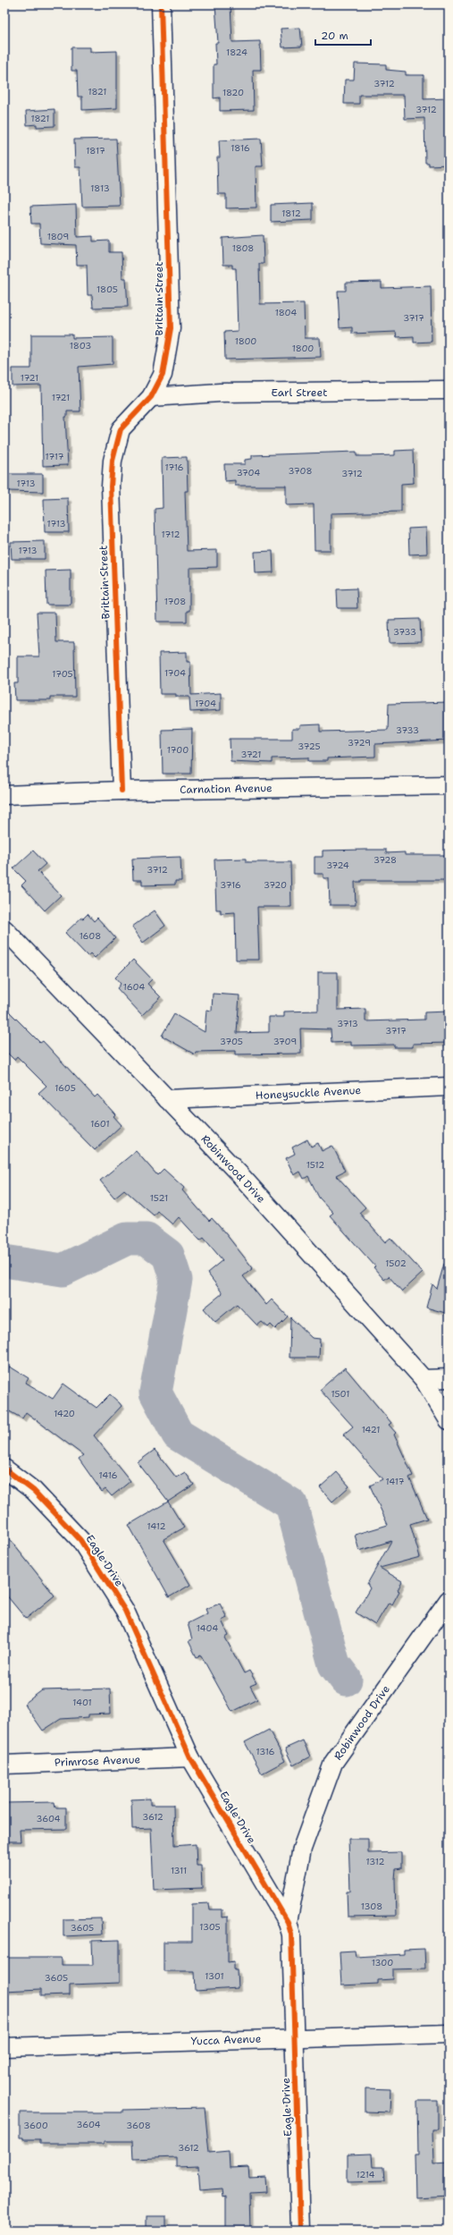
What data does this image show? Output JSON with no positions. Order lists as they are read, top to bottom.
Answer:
{
  "streets": {
    "street": [
      "Brittain Street",
      "Earl Street",
      "Carnation Avenue",
      "Honeysuckle Avenue",
      "Robinwood Drive",
      "Eagle Drive",
      "Primrose Avenue",
      "Yucca Avenue"
    ]
  },
  "crossings": [
    ["Brittain Street", "Earl Street"],
    ["Brittain Street", "Carnation Avenue"],
    ["Honeysuckle Avenue", "Robinwood Drive"],
    ["Robinwood Drive", "Eagle Drive"],
    ["Eagle Drive", "Primrose Avenue"],
    ["Eagle Drive", "Yucca Avenue"]
  ],
  "house_numbers": [
    "1824",
    "3712",
    "1821",
    "1820",
    "3712",
    "1821",
    "1816",
    "1817",
    "1813",
    "1812",
    "1809",
    "1808",
    "1805",
    "1804",
    "3717",
    "1800",
    "1803",
    "1800",
    "1721",
    "1721",
    "1717",
    "1716",
    "3708",
    "3704",
    "3712",
    "1713",
    "1713",
    "1712",
    "1713",
    "1708",
    "3733",
    "1704",
    "1705",
    "1704",
    "3733",
    "3729",
    "3725",
    "1700",
    "3721",
    "3728",
    "3724",
    "3712",
    "3716",
    "3720",
    "1608",
    "1604",
    "3713",
    "3717",
    "3705",
    "3709",
    "1605",
    "1601",
    "1512",
    "1521",
    "1502",
    "1501",
    "1420",
    "1421",
    "1416",
    "1417",
    "1412",
    "1404",
    "1401",
    "1316",
    "3612",
    "3604",
    "1312",
    "1311",
    "1308",
    "1305",
    "3605",
    "1300",
    "1301",
    "3605",
    "3604",
    "3600",
    "3608",
    "3612",
    "1214"
  ],
  "scale_bar": "20 m"
}
